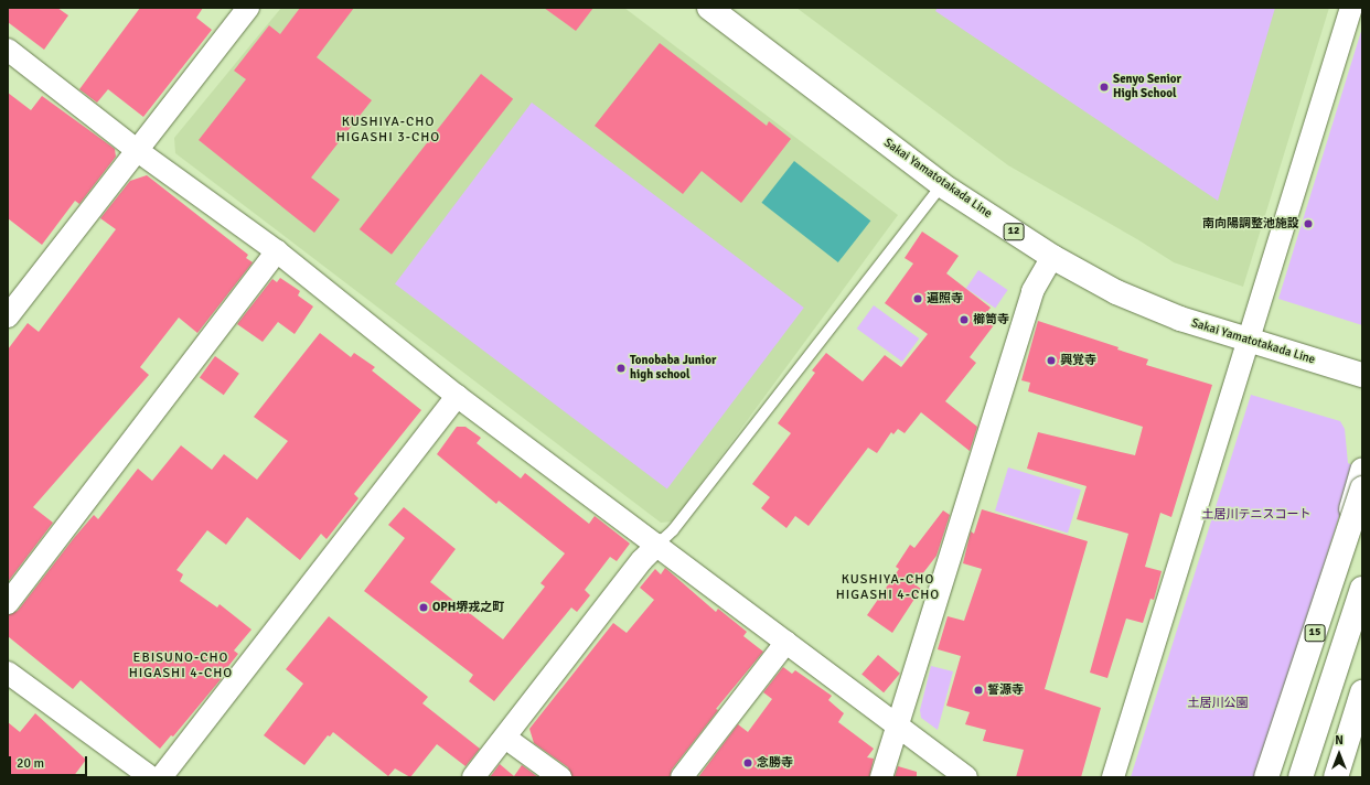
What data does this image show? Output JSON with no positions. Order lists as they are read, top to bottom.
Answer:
{
  "streets": {
    "main road": ["Sakai Yamatotakada Line", "12", "15"]
  },
  "districts": ["KUSHIYA-CHO HIGASHI 3-CHO", "KUSHIYA-CHO HIGASHI 4-CHO", "EBISUNO-CHO HIGASHI 4-CHO"],
  "parks": ["土居川テニスコート", "土居川公園"],
  "places": [
    "Senyo Senior High School",
    "南向陽調整池施設",
    "遍照寺",
    "櫛笥寺",
    "興覚寺",
    "Tonobaba Junior high school",
    "OPH堺戎之町",
    "誓源寺",
    "念勝寺"
  ],
  "scale_bar": "20 m",
  "north": "top"
}
